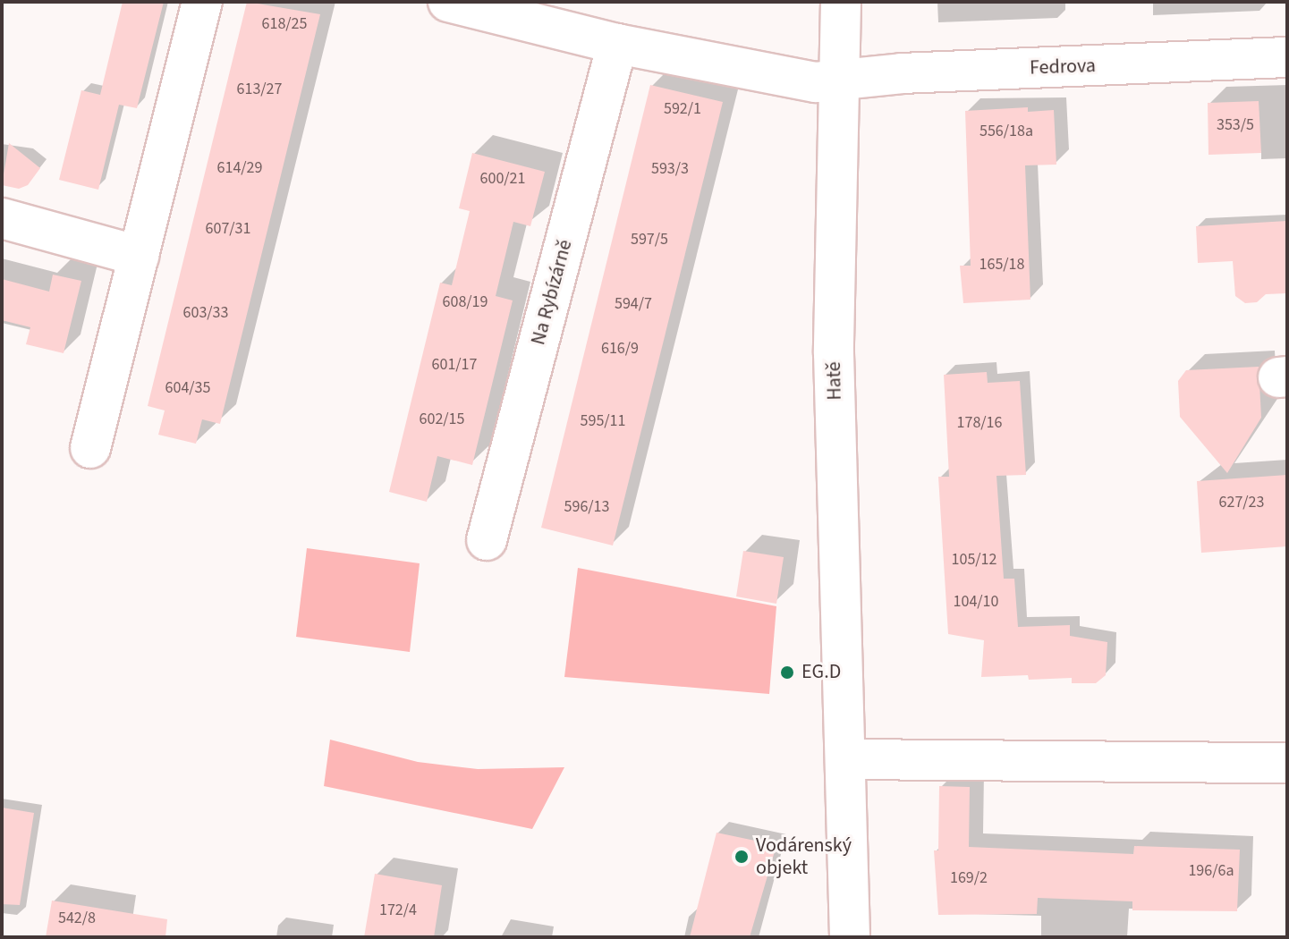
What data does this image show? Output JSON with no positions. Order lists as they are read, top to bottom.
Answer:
{
  "streets": {
    "street": ["Fedrova", "Na Rybízárně", "Hatě"]
  },
  "crossings": [
    ["Fedrova", "Hatě"]
  ],
  "places": ["EG.D", "Vodárenský objekt"],
  "house_numbers": [
    "618/25",
    "613/27",
    "592/1",
    "353/5",
    "556/18a",
    "614/29",
    "593/3",
    "600/21",
    "607/31",
    "597/5",
    "165/18",
    "608/19",
    "594/7",
    "603/33",
    "616/9",
    "601/17",
    "604/35",
    "602/15",
    "595/11",
    "178/16",
    "627/23",
    "596/13",
    "105/12",
    "104/10",
    "196/6a",
    "169/2",
    "172/4",
    "542/8"
  ]
}
